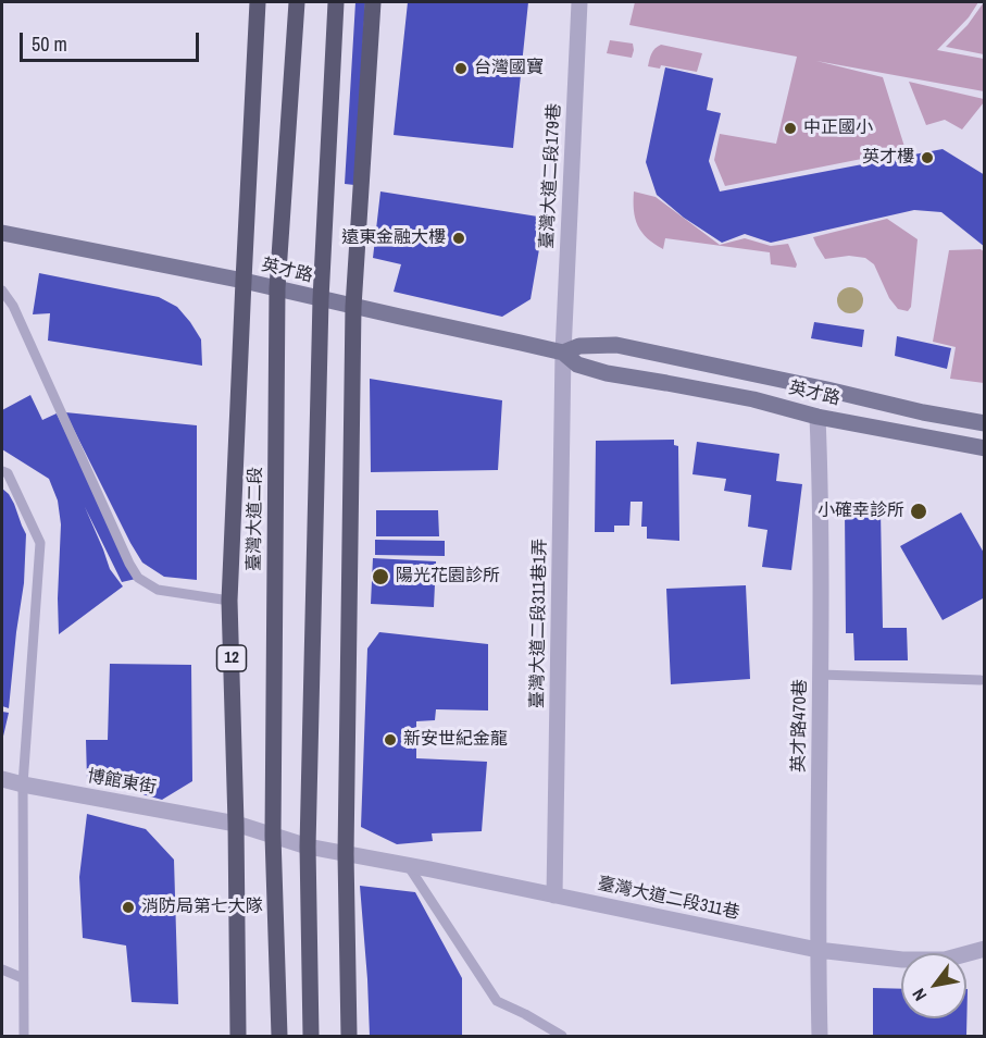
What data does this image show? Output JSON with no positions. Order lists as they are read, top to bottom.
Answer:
{
  "streets": {
    "main road": ["英才路", "臺灣大道二段", "12"],
    "street": [
      "臺灣大道二段179巷",
      "臺灣大道二段311巷1弄",
      "英才路470巷",
      "博館東街",
      "臺灣大道二段311巷"
    ]
  },
  "crossings": [
    ["臺灣大道二段179巷", "英才路"],
    ["臺灣大道二段179巷", "臺灣大道二段311巷1弄"],
    ["英才路", "臺灣大道二段"],
    ["英才路", "臺灣大道二段311巷1弄"],
    ["英才路", "英才路470巷"],
    ["臺灣大道二段", "博館東街"],
    ["臺灣大道二段", "臺灣大道二段311巷"],
    ["臺灣大道二段311巷1弄", "臺灣大道二段311巷"],
    ["英才路470巷", "臺灣大道二段311巷"],
    ["博館東街", "臺灣大道二段311巷"]
  ],
  "places": [
    "台灣國寶",
    "中正國小",
    "英才樓",
    "遠東金融大樓",
    "小確幸診所",
    "陽光花園診所",
    "新安世紀金龍",
    "消防局第七大隊"
  ],
  "scale_bar": "50 m",
  "north": "bottom left"
}
